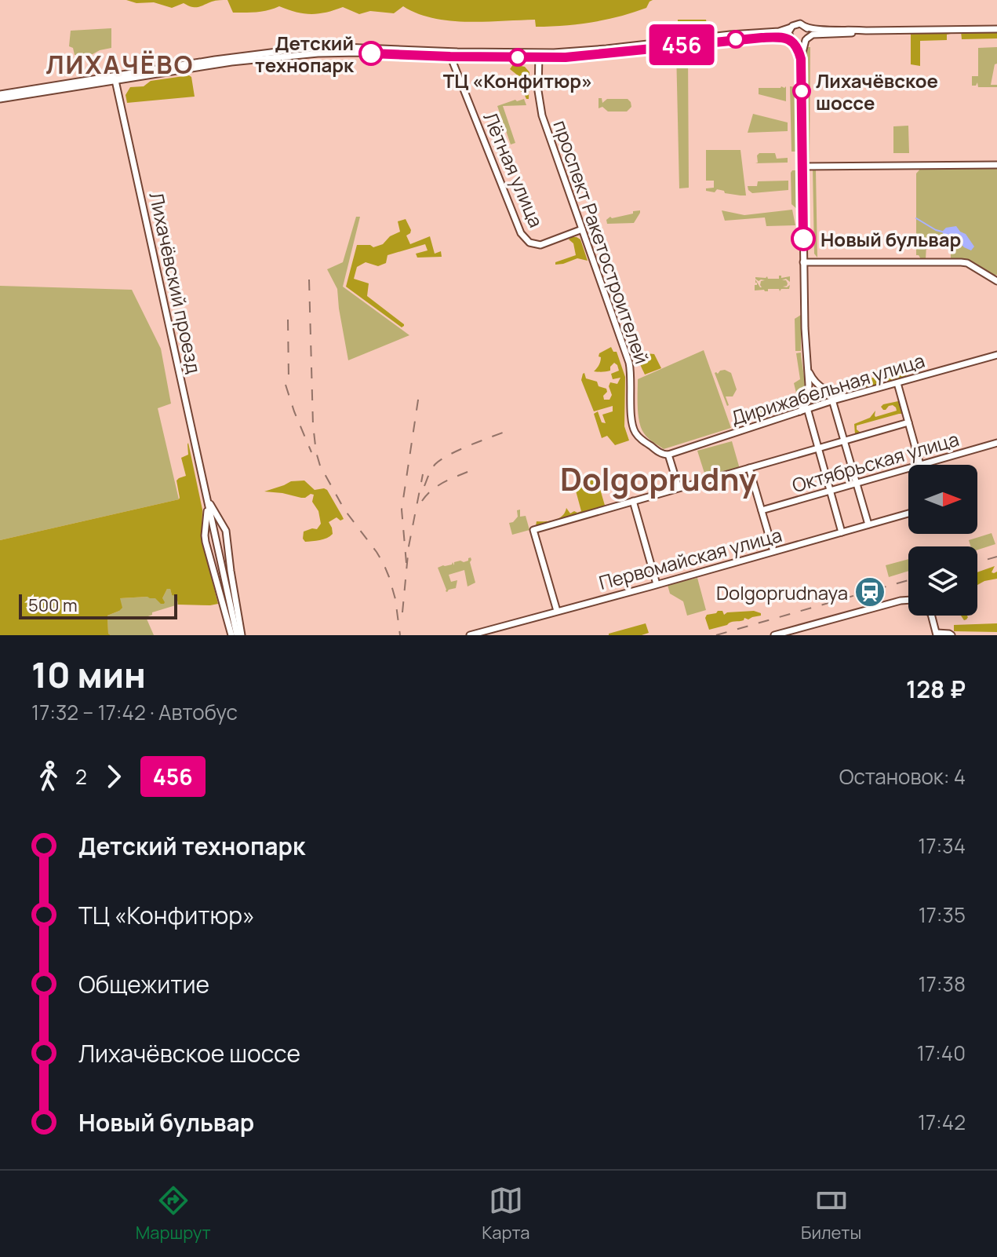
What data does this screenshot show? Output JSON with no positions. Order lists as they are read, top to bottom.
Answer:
{
  "streets": {
    "main road": [
      "Лётная улица",
      "проспект Ракетостроителей",
      "Лихачёвский проезд",
      "Дирижабельная улица",
      "Октябрьская улица",
      "Первомайская улица"
    ]
  },
  "crossings": [
    ["Лётная улица", "проспект Ракетостроителей"],
    ["проспект Ракетостроителей", "Дирижабельная улица"]
  ],
  "districts": ["ЛИХАЧЁВО", "Dolgoprudny"],
  "places": {
    "other": [
      "Детский технопарк",
      "ТЦ «Конфитюр»",
      "Лихачёвское шоссе",
      "Новый бульвар"
    ],
    "station": ["Dolgoprudnaya"]
  },
  "lines": ["bus line 456"],
  "scale_bar": "500 m",
  "north": "right",
  "page": {
    "on_map": "456",
    "scale": "500 m",
    "heading": ["10 мин", "17:32 – 17:42 · Автобус", "128 ₽"],
    "legs": ["2", "456", "Остановок: 4"],
    "list": [
      {
        "name": "Детский технопарк",
        "value": "17:34"
      },
      {
        "name": "ТЦ «Конфитюр»",
        "value": "17:35"
      },
      {
        "name": "Общежитие",
        "value": "17:38"
      },
      {
        "name": "Лихачёвское шоссе",
        "value": "17:40"
      },
      {
        "name": "Новый бульвар",
        "value": "17:42"
      }
    ],
    "tabs": ["Маршрут", "Карта", "Билеты"]
  }
}
